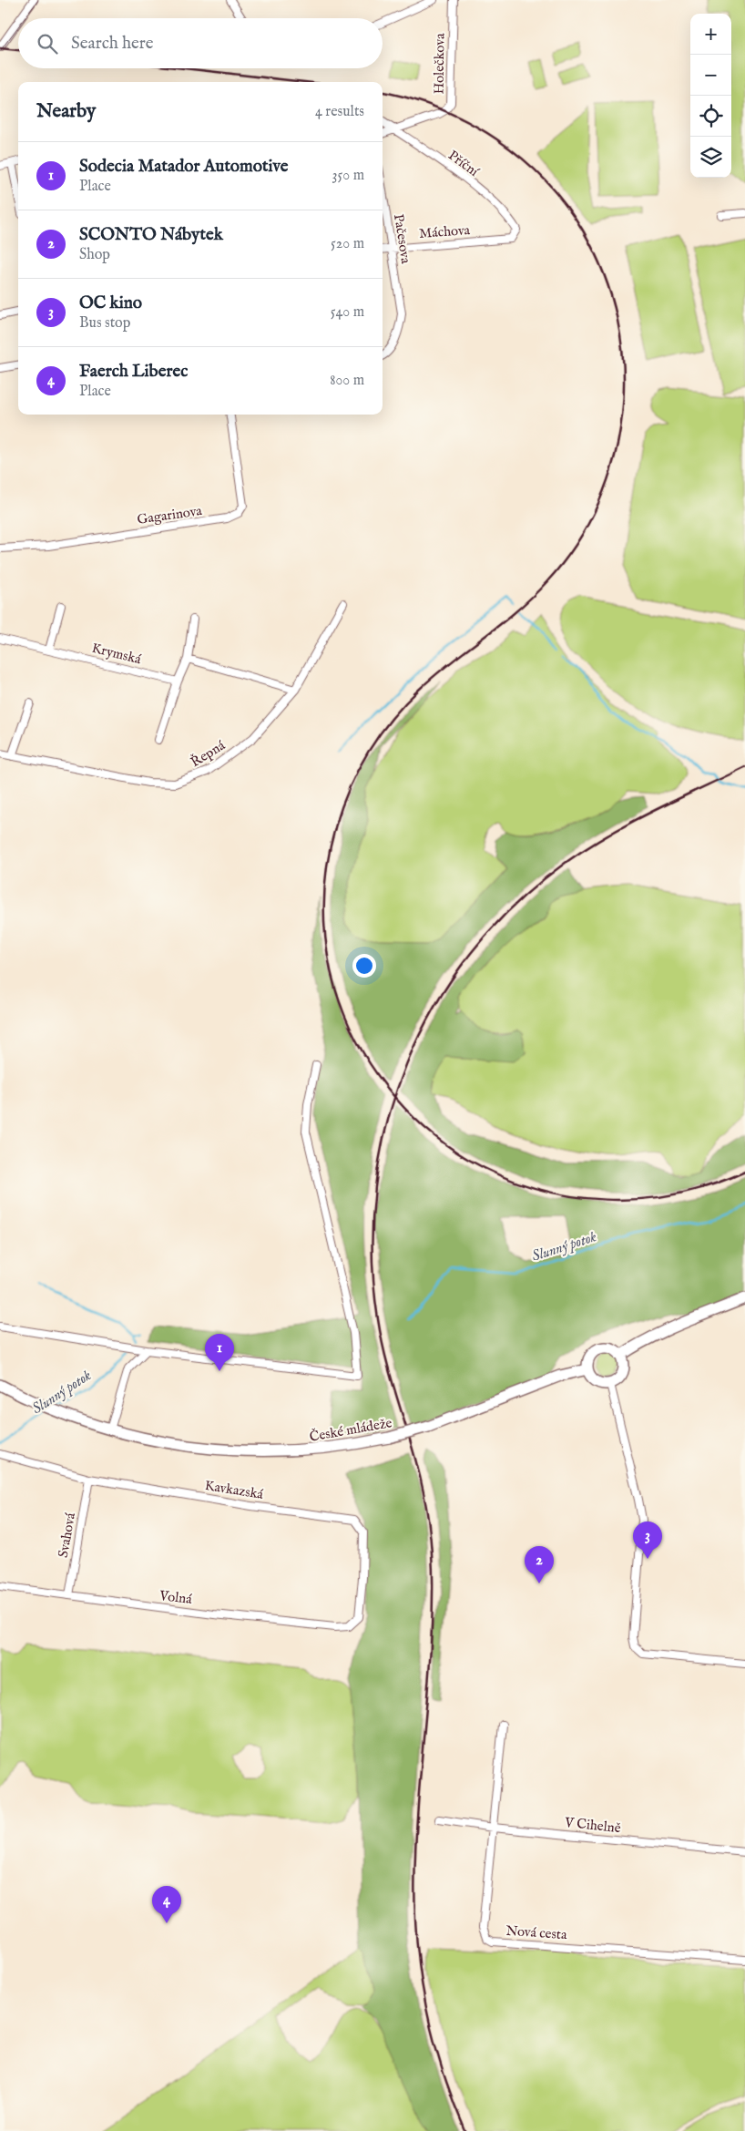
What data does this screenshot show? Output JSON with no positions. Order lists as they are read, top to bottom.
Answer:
{
  "streets": {
    "street": [
      "Holečkova",
      "Příční",
      "Máchova",
      "Pačesova",
      "Gagarinova",
      "Krymská",
      "Řepná",
      "České mládeže",
      "Kavkazská",
      "Svahová",
      "Volná",
      "V Cihelně",
      "Nová cesta"
    ]
  },
  "crossings": [
    ["Holečkova", "Příční"],
    ["Příční", "Máchova"],
    ["Máchova", "Pačesova"],
    ["Kavkazská", "Svahová"],
    ["Kavkazská", "Volná"],
    ["Svahová", "Volná"],
    ["V Cihelně", "Nová cesta"]
  ],
  "water": ["Slunný potok"],
  "page": {
    "map_buttons": ["+", "−"],
    "search": "Search here",
    "heading": ["Nearby", "4 results"],
    "list": [
      {
        "mark": "1",
        "name": "Sodecia Matador Automotive",
        "note": "Place",
        "value": "350 m"
      },
      {
        "mark": "2",
        "name": "SCONTO Nábytek",
        "note": "Shop",
        "value": "520 m"
      },
      {
        "mark": "3",
        "name": "OC kino",
        "note": "Bus stop",
        "value": "540 m"
      },
      {
        "mark": "4",
        "name": "Faerch Liberec",
        "note": "Place",
        "value": "800 m"
      }
    ],
    "pins": [
      "1",
      "3",
      "2",
      "4"
    ]
  }
}
